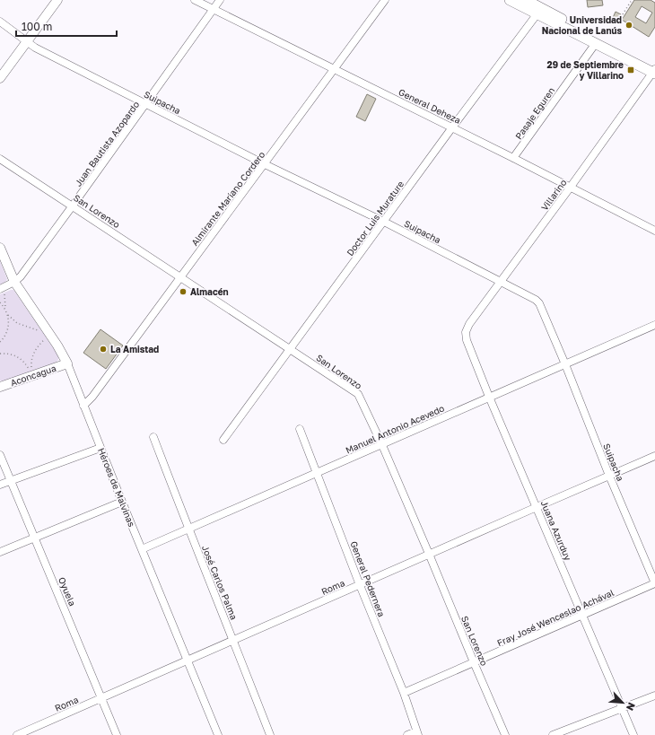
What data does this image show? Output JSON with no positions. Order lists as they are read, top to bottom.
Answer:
{
  "streets": {
    "street": [
      "Suipacha",
      "General Deheza",
      "Pasaje Eguren",
      "Juan Bautista Azopardo",
      "Villarino",
      "Almirante Mariano Cordero",
      "San Lorenzo",
      "Doctor Luis Murature",
      "Aconcagua",
      "Manuel Antonio Acevedo",
      "Héroes de Malvinas",
      "Juana Azurduy",
      "General Pedernera",
      "José Carlos Palma",
      "Roma",
      "Oyuela",
      "Fray José Wenceslao Achával"
    ]
  },
  "crossings": [
    ["Suipacha", "Juan Bautista Azopardo"],
    ["Suipacha", "Villarino"],
    ["Suipacha", "Almirante Mariano Cordero"],
    ["Suipacha", "Doctor Luis Murature"],
    ["Suipacha", "Manuel Antonio Acevedo"],
    ["Suipacha", "Roma"],
    ["Suipacha", "Fray José Wenceslao Achával"],
    ["General Deheza", "Pasaje Eguren"],
    ["General Deheza", "Juan Bautista Azopardo"],
    ["General Deheza", "Villarino"],
    ["General Deheza", "Almirante Mariano Cordero"],
    ["General Deheza", "Doctor Luis Murature"],
    ["Juan Bautista Azopardo", "San Lorenzo"],
    ["Juan Bautista Azopardo", "Héroes de Malvinas"],
    ["Villarino", "Juana Azurduy"],
    ["Almirante Mariano Cordero", "San Lorenzo"],
    ["Almirante Mariano Cordero", "Héroes de Malvinas"],
    ["San Lorenzo", "Doctor Luis Murature"],
    ["San Lorenzo", "Manuel Antonio Acevedo"],
    ["San Lorenzo", "Roma"],
    ["San Lorenzo", "Fray José Wenceslao Achával"],
    ["Aconcagua", "Héroes de Malvinas"],
    ["Manuel Antonio Acevedo", "Héroes de Malvinas"],
    ["Manuel Antonio Acevedo", "Juana Azurduy"],
    ["Manuel Antonio Acevedo", "General Pedernera"],
    ["Manuel Antonio Acevedo", "José Carlos Palma"],
    ["Héroes de Malvinas", "Roma"],
    ["Juana Azurduy", "Roma"],
    ["Juana Azurduy", "Fray José Wenceslao Achával"],
    ["General Pedernera", "Roma"],
    ["General Pedernera", "Fray José Wenceslao Achával"],
    ["José Carlos Palma", "Roma"],
    ["Roma", "Oyuela"]
  ],
  "places": {
    "other": ["Universidad Nacional de Lanús", "Almacén", "La Amistad"],
    "transit": ["29 de Septiembre y Villarino"]
  },
  "scale_bar": "100 m",
  "north": "bottom right"
}
